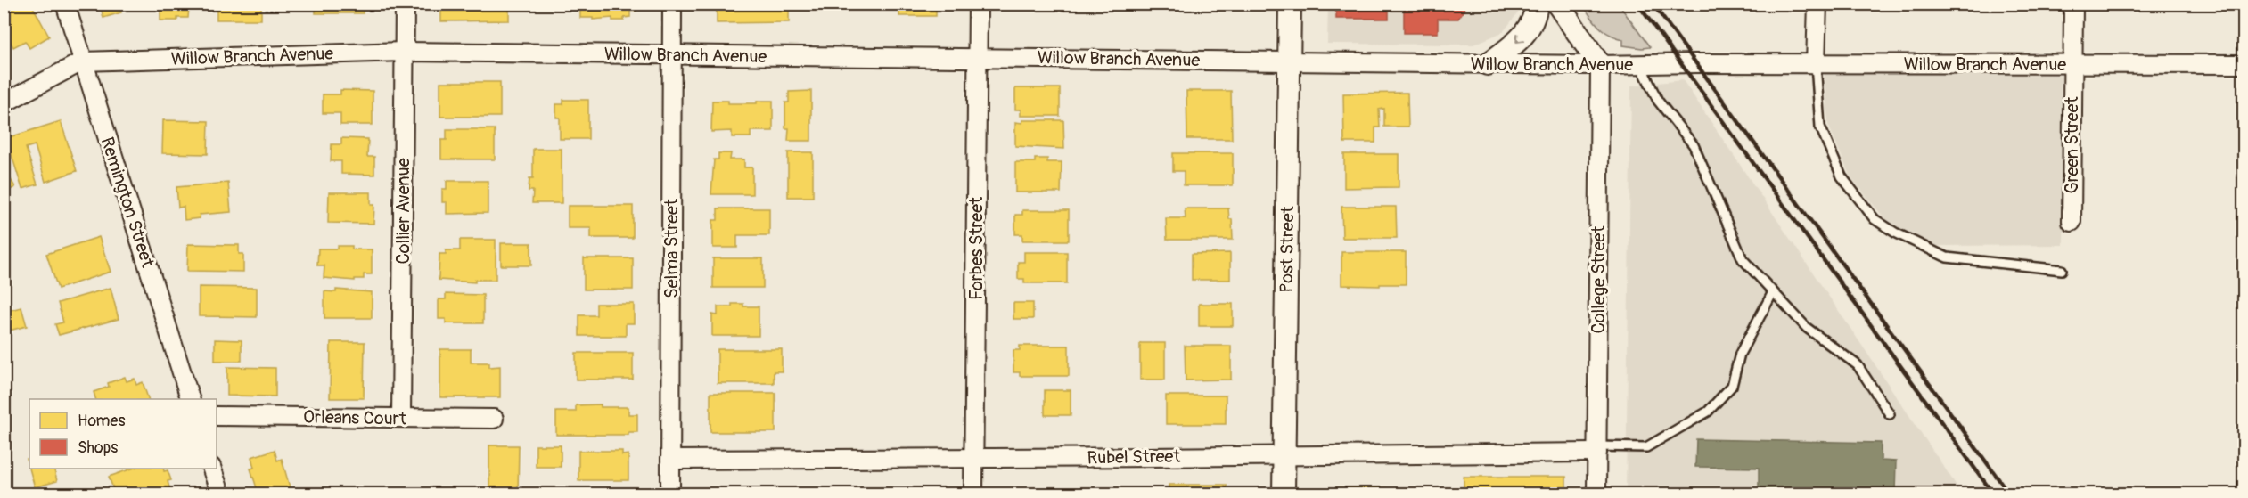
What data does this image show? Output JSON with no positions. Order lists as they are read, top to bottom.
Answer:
{
  "streets": {
    "street": [
      "Willow Branch Avenue",
      "Green Street",
      "Remington Street",
      "Collier Avenue",
      "Selma Street",
      "Forbes Street",
      "Post Street",
      "College Street",
      "Orleans Court",
      "Rubel Street"
    ]
  },
  "crossings": [
    ["Willow Branch Avenue", "Green Street"],
    ["Willow Branch Avenue", "Remington Street"],
    ["Willow Branch Avenue", "Collier Avenue"],
    ["Willow Branch Avenue", "Selma Street"],
    ["Willow Branch Avenue", "Forbes Street"],
    ["Willow Branch Avenue", "Post Street"],
    ["Willow Branch Avenue", "College Street"],
    ["Collier Avenue", "Orleans Court"],
    ["Selma Street", "Rubel Street"],
    ["Forbes Street", "Rubel Street"],
    ["Post Street", "Rubel Street"],
    ["College Street", "Rubel Street"]
  ],
  "legend": ["Homes", "Shops"]
}
